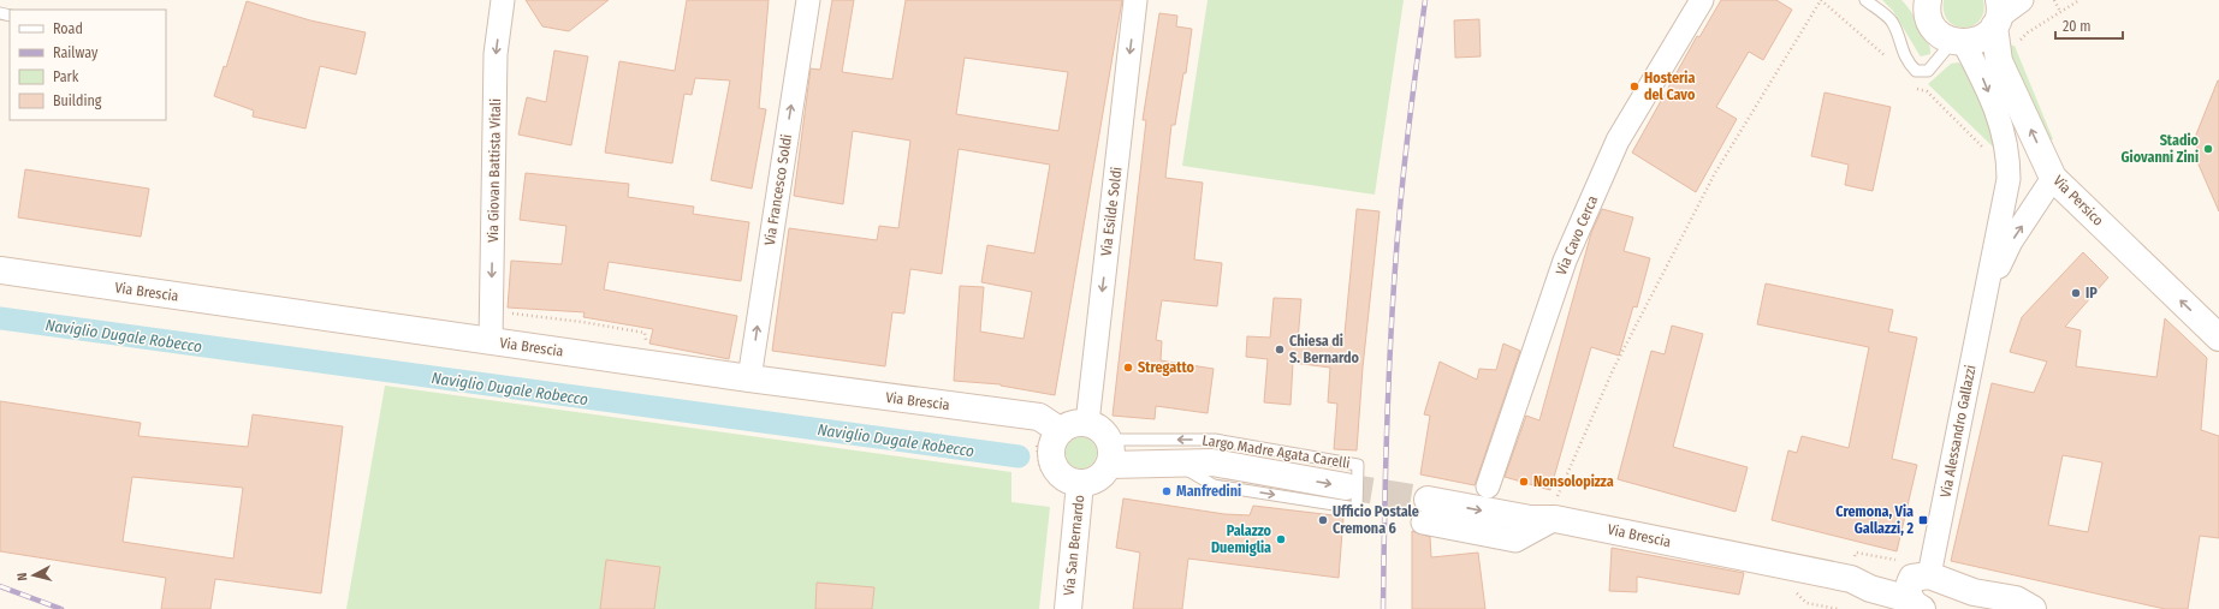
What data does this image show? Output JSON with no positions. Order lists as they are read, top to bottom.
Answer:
{
  "streets": {
    "main road": ["Via Persico", "Via Brescia", "Via San Bernardo"],
    "street": [
      "Via Giovan Battista Vitali",
      "Via Francesco Soldi",
      "Via Esilde Soldi",
      "Via Cavo Cerca",
      "Via Alessandro Gallazzi"
    ],
    "lane": ["Largo Madre Agata Carelli"]
  },
  "crossings": [
    ["Via Giovan Battista Vitali", "Via Brescia"],
    ["Via Francesco Soldi", "Via Brescia"],
    ["Via Persico", "Via Alessandro Gallazzi"],
    ["Via Esilde Soldi", "Via Brescia"],
    ["Via Esilde Soldi", "Largo Madre Agata Carelli"],
    ["Via Esilde Soldi", "Via San Bernardo"],
    ["Via Brescia", "Via Alessandro Gallazzi"],
    ["Via Brescia", "Largo Madre Agata Carelli"],
    ["Via Brescia", "Via San Bernardo"],
    ["Largo Madre Agata Carelli", "Via San Bernardo"]
  ],
  "one_way": [
    "Via Giovan Battista Vitali",
    "Via Francesco Soldi",
    "Via Persico",
    "Via Esilde Soldi"
  ],
  "water": ["Naviglio Dugale Robecco"],
  "places": {
    "other": [
      "Hosteria del Cavo",
      "Stadio Giovanni Zini",
      "IP",
      "Chiesa di S. Bernardo",
      "Stregatto",
      "Nonsolopizza",
      "Manfredini",
      "Ufficio Postale Cremona 6",
      "Palazzo Duemiglia"
    ],
    "transit": ["Cremona, Via Gallazzi, 2"]
  },
  "legend": [
    "Road",
    "Railway",
    "Park",
    "Building"
  ],
  "scale_bar": "20 m",
  "north": "left"
}
